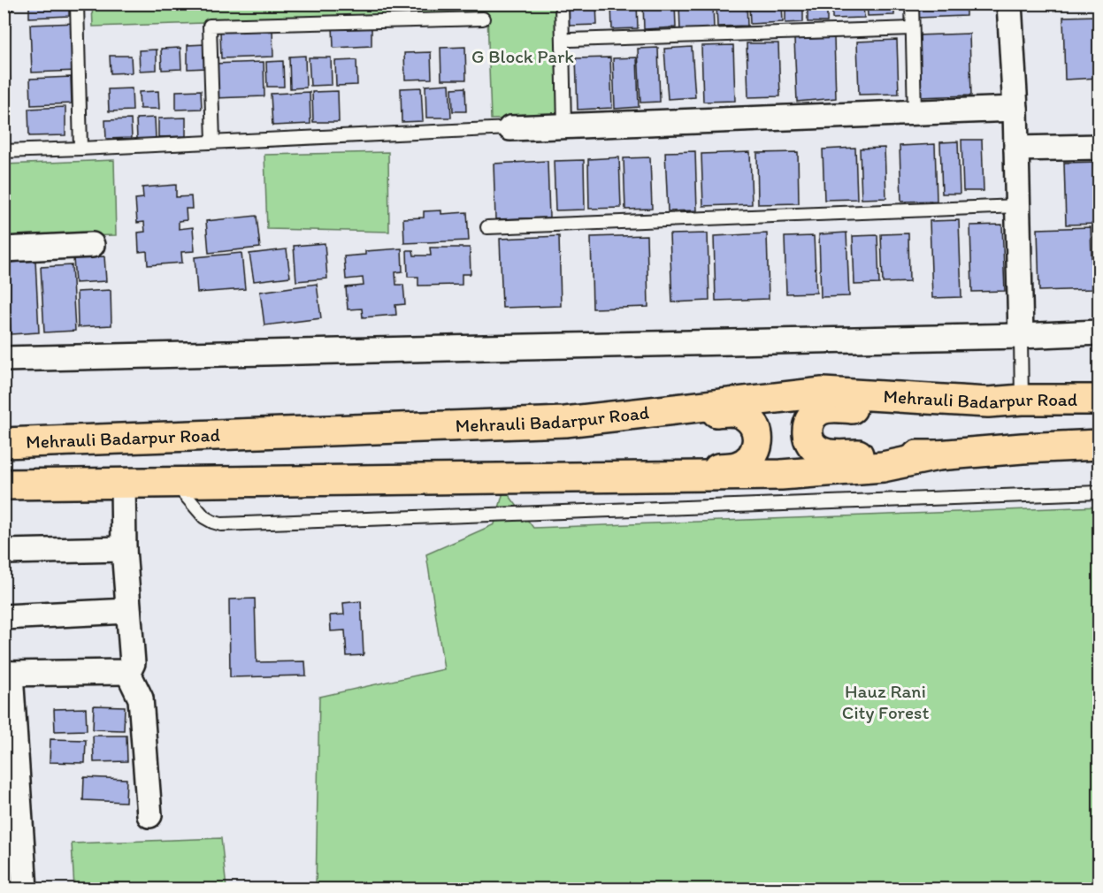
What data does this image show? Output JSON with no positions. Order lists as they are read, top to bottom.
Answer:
{
  "streets": {
    "main road": ["Mehrauli Badarpur Road"]
  },
  "parks": ["G Block Park", "Hauz Rani City Forest"]
}
